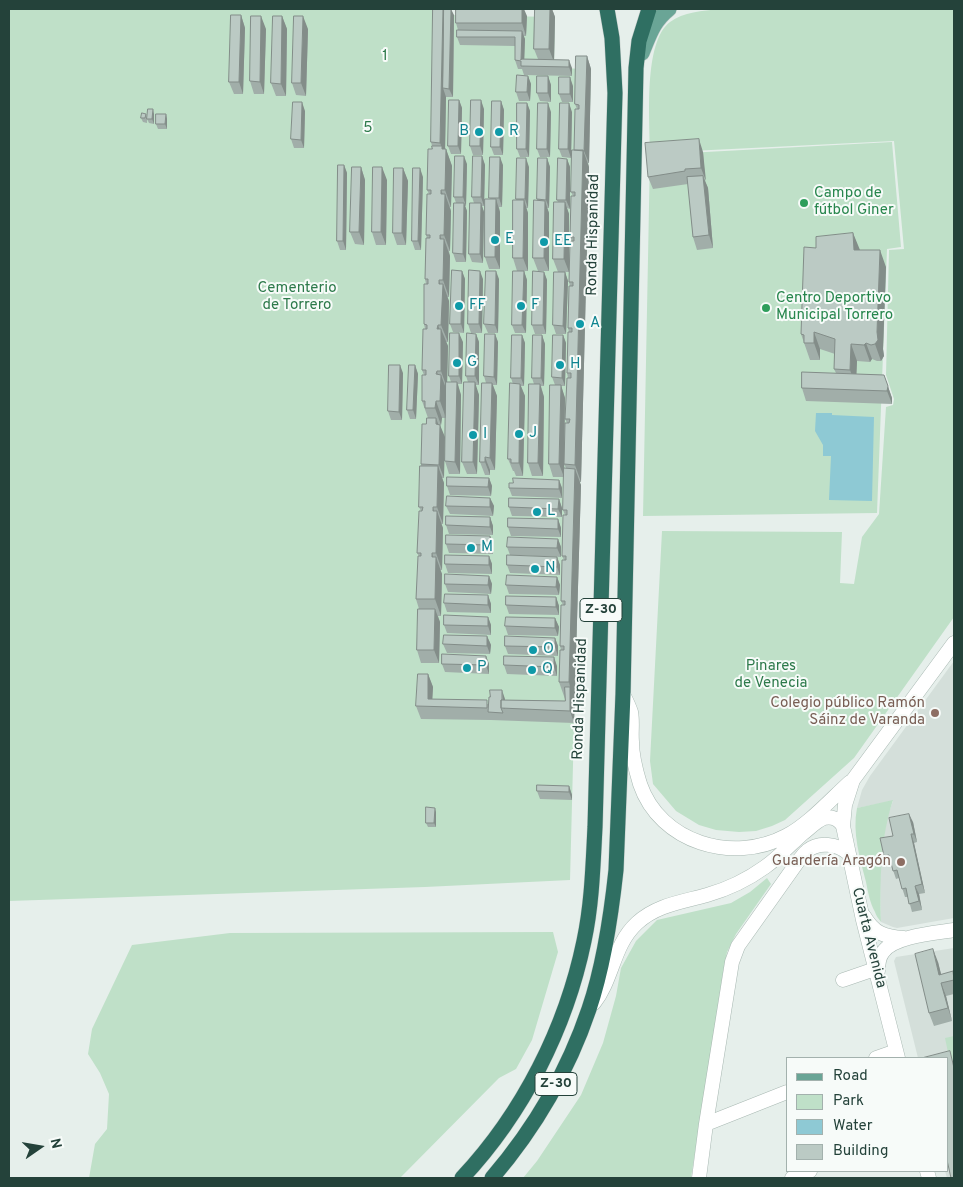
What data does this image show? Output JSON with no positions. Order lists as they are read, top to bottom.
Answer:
{
  "streets": {
    "highway": ["Ronda Hispanidad", "Z-30"],
    "street": ["Cuarta Avenida"]
  },
  "parks": [
    "1",
    "5",
    "Cementerio de Torrero",
    "Pinares de Venecia"
  ],
  "places": [
    "B",
    "R",
    "Campo de fútbol Giner",
    "E",
    "EE",
    "FF",
    "F",
    "Centro Deportivo Municipal Torrero",
    "A",
    "G",
    "H",
    "J",
    "I",
    "L",
    "M",
    "N",
    "O",
    "P",
    "Q",
    "Colegio público Ramón Sáinz de Varanda",
    "Guardería Aragón"
  ],
  "legend": [
    "Road",
    "Park",
    "Water",
    "Building"
  ],
  "north": "right"
}
